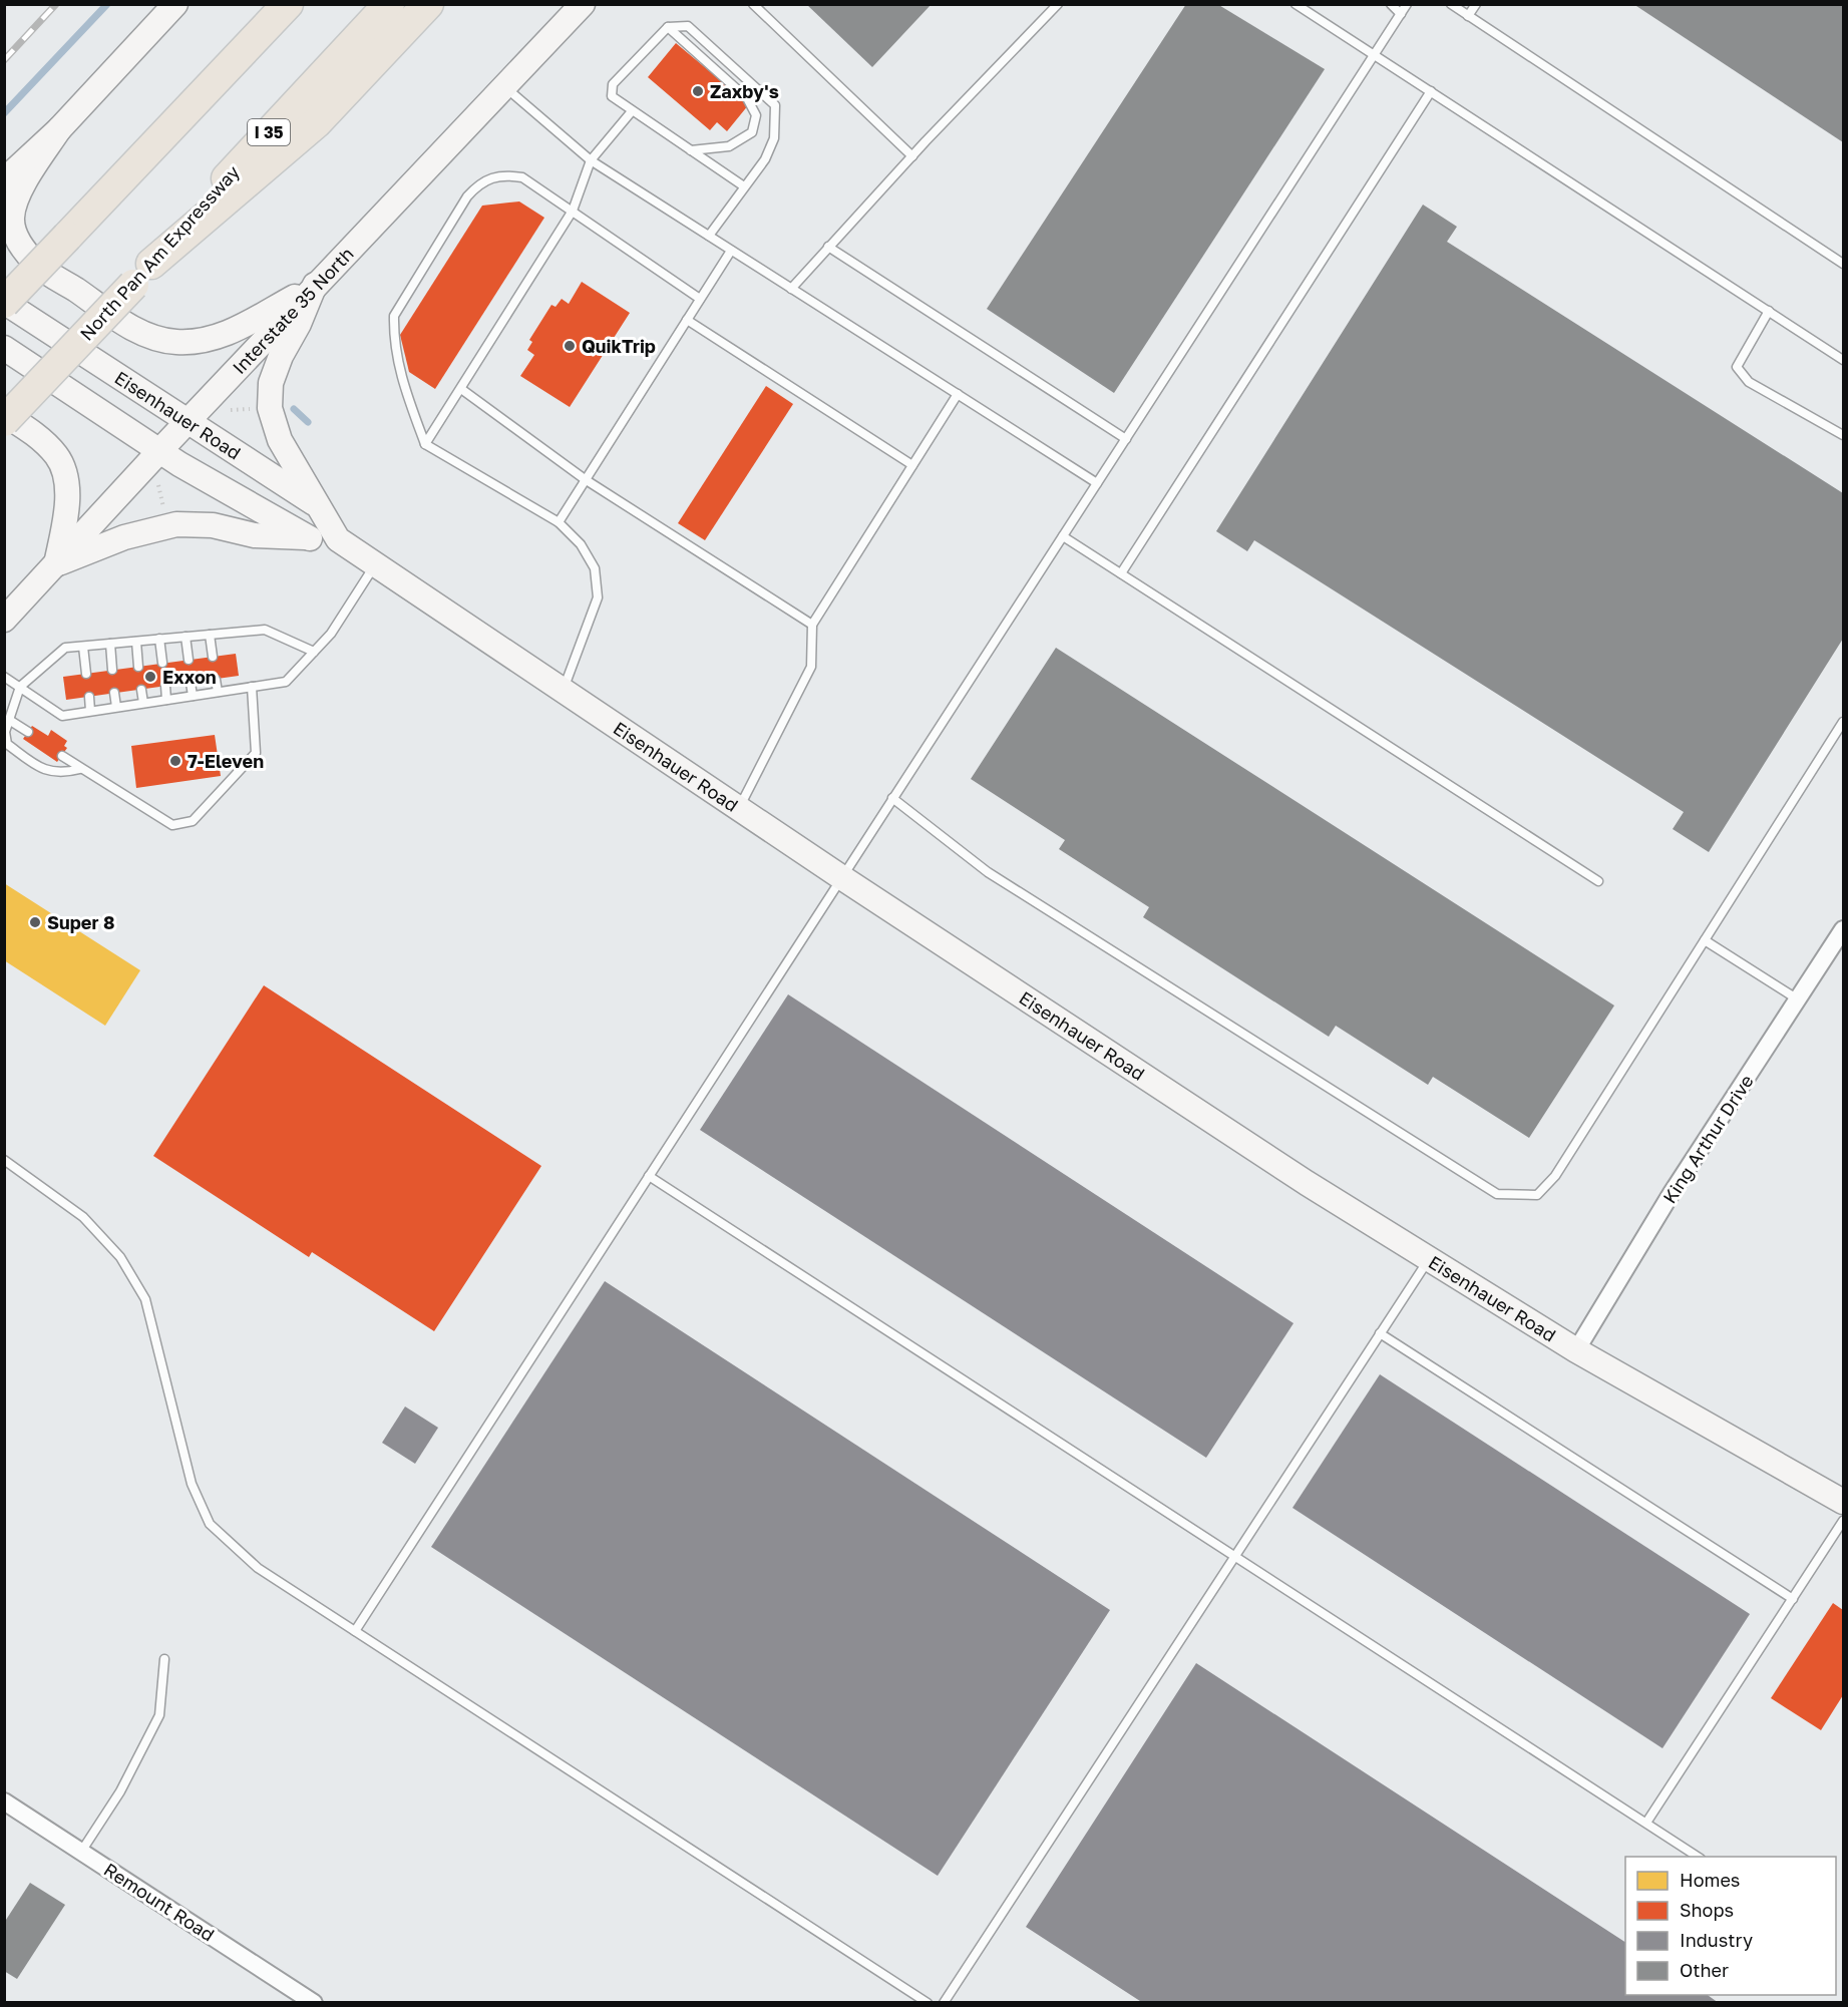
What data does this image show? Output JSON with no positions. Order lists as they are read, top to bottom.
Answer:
{
  "streets": {
    "highway": ["I 35", "North Pan Am Expressway"],
    "main road": ["Interstate 35 North", "Eisenhauer Road"],
    "street": ["King Arthur Drive", "Remount Road"]
  },
  "crossings": [
    ["Interstate 35 North", "Eisenhauer Road"],
    ["Eisenhauer Road", "King Arthur Drive"]
  ],
  "places": [
    "Zaxby's",
    "QuikTrip",
    "Exxon",
    "7-Eleven",
    "Super 8"
  ],
  "legend": [
    "Homes",
    "Shops",
    "Industry",
    "Other"
  ]
}
